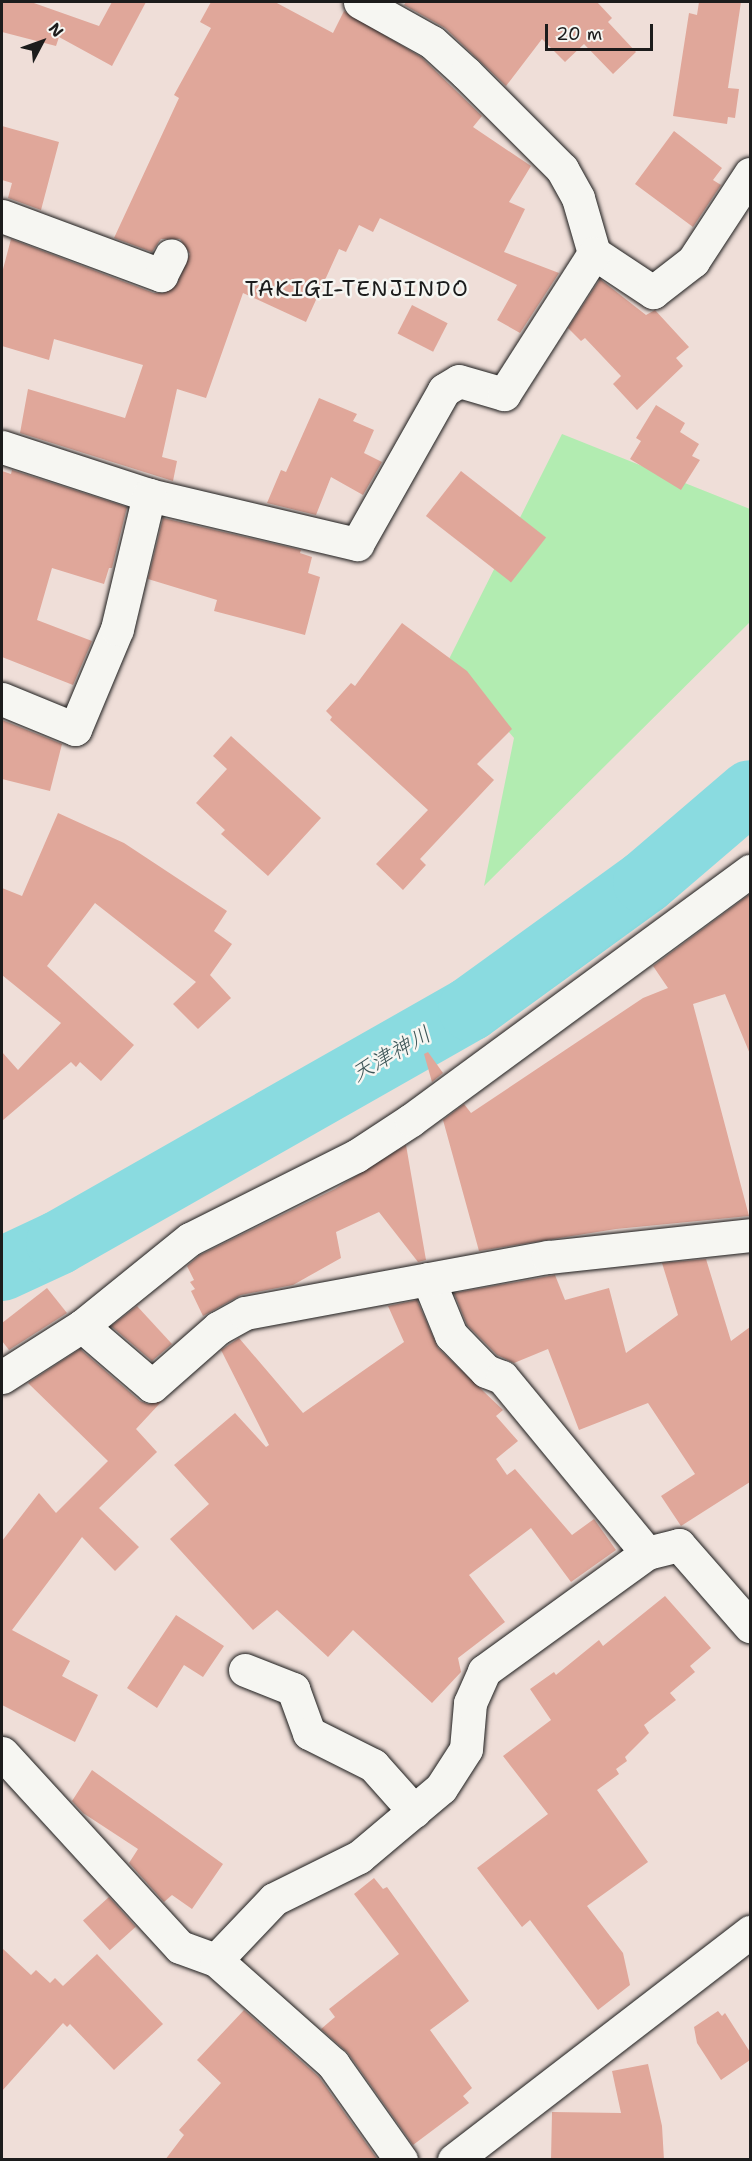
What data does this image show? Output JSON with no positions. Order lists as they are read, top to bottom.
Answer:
{
  "districts": ["TAKIGI-TENJINDO"],
  "water": ["天津神川"],
  "scale_bar": "20 m",
  "north": "top right"
}
